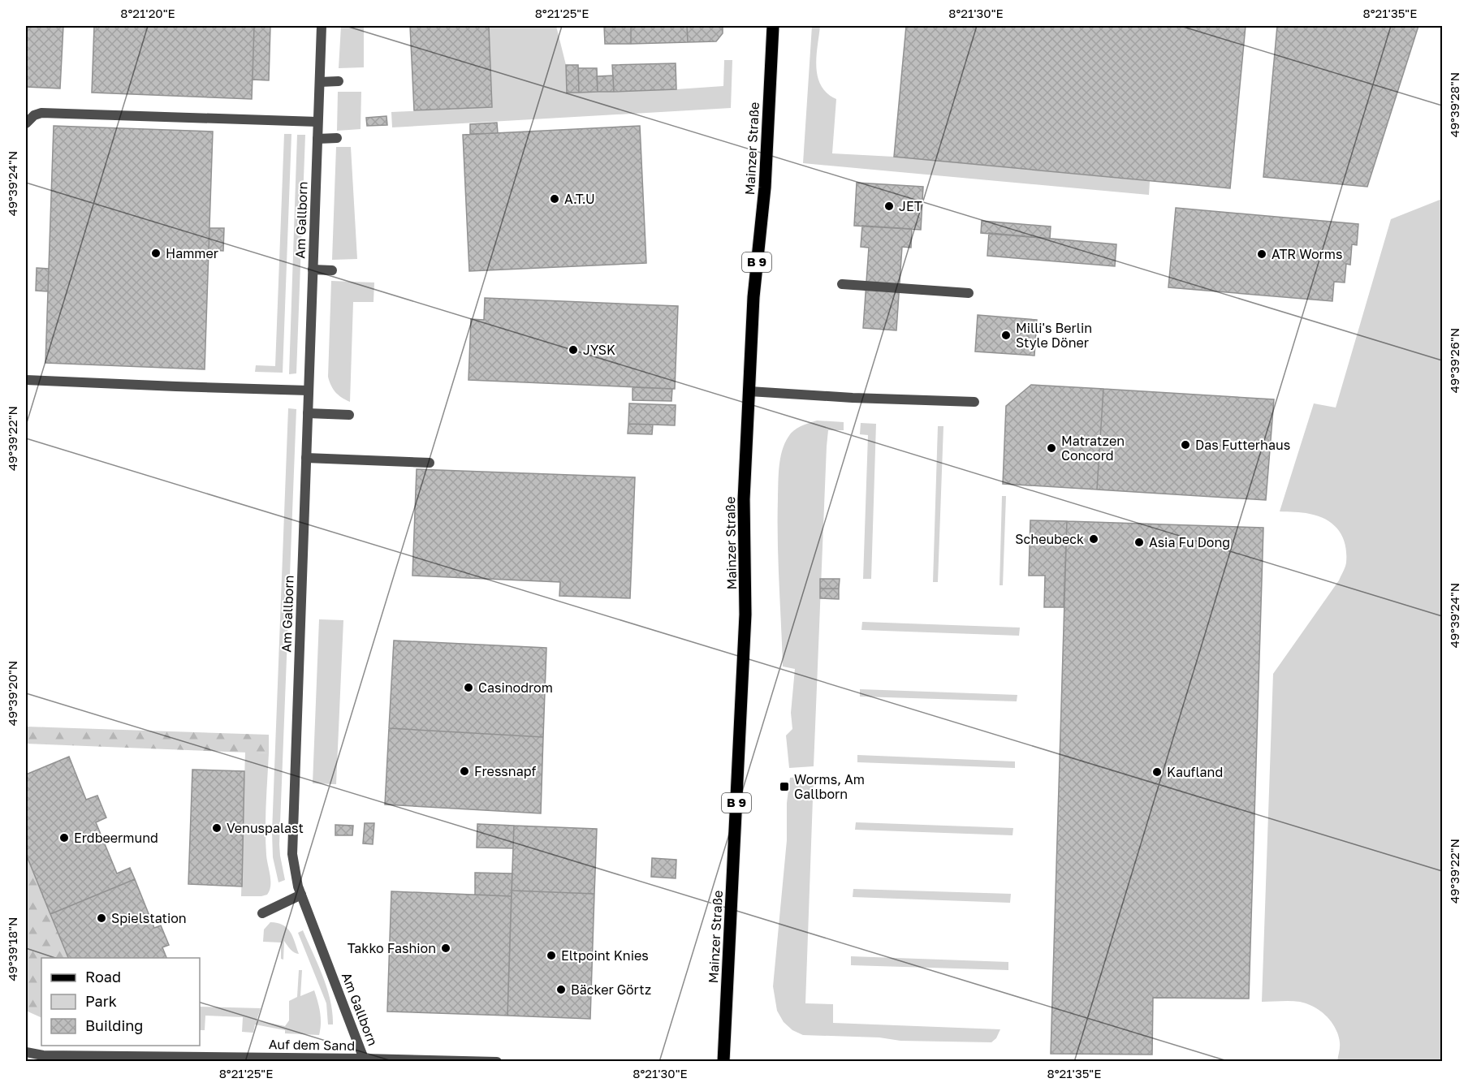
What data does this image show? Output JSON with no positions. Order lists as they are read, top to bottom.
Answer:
{
  "streets": {
    "main road": ["Mainzer Straße", "B 9"],
    "street": ["Am Gallborn", "Auf dem Sand"]
  },
  "crossings": [
    ["Am Gallborn", "Auf dem Sand"]
  ],
  "places": {
    "other": [
      "A.T.U",
      "JET",
      "Hammer",
      "ATR Worms",
      "Milli's Berlin Style Döner",
      "JYSK",
      "Das Futterhaus",
      "Matratzen Concord",
      "Scheubeck",
      "Asia Fu Dong",
      "Casinodrom",
      "Fressnapf",
      "Kaufland",
      "Venuspalast",
      "Erdbeermund",
      "Spielstation",
      "Takko Fashion",
      "Eltpoint Knies",
      "Bäcker Görtz"
    ],
    "transit": ["Worms, Am Gallborn"]
  },
  "legend": ["Road", "Park", "Building"],
  "coordinates": [
    "8°21'20\"E",
    "8°21'25\"E",
    "8°21'30\"E",
    "8°21'35\"E",
    "49°39'28\"N",
    "49°39'24\"N",
    "49°39'26\"N",
    "49°39'22\"N",
    "49°39'20\"N",
    "49°39'18\"N"
  ]
}
